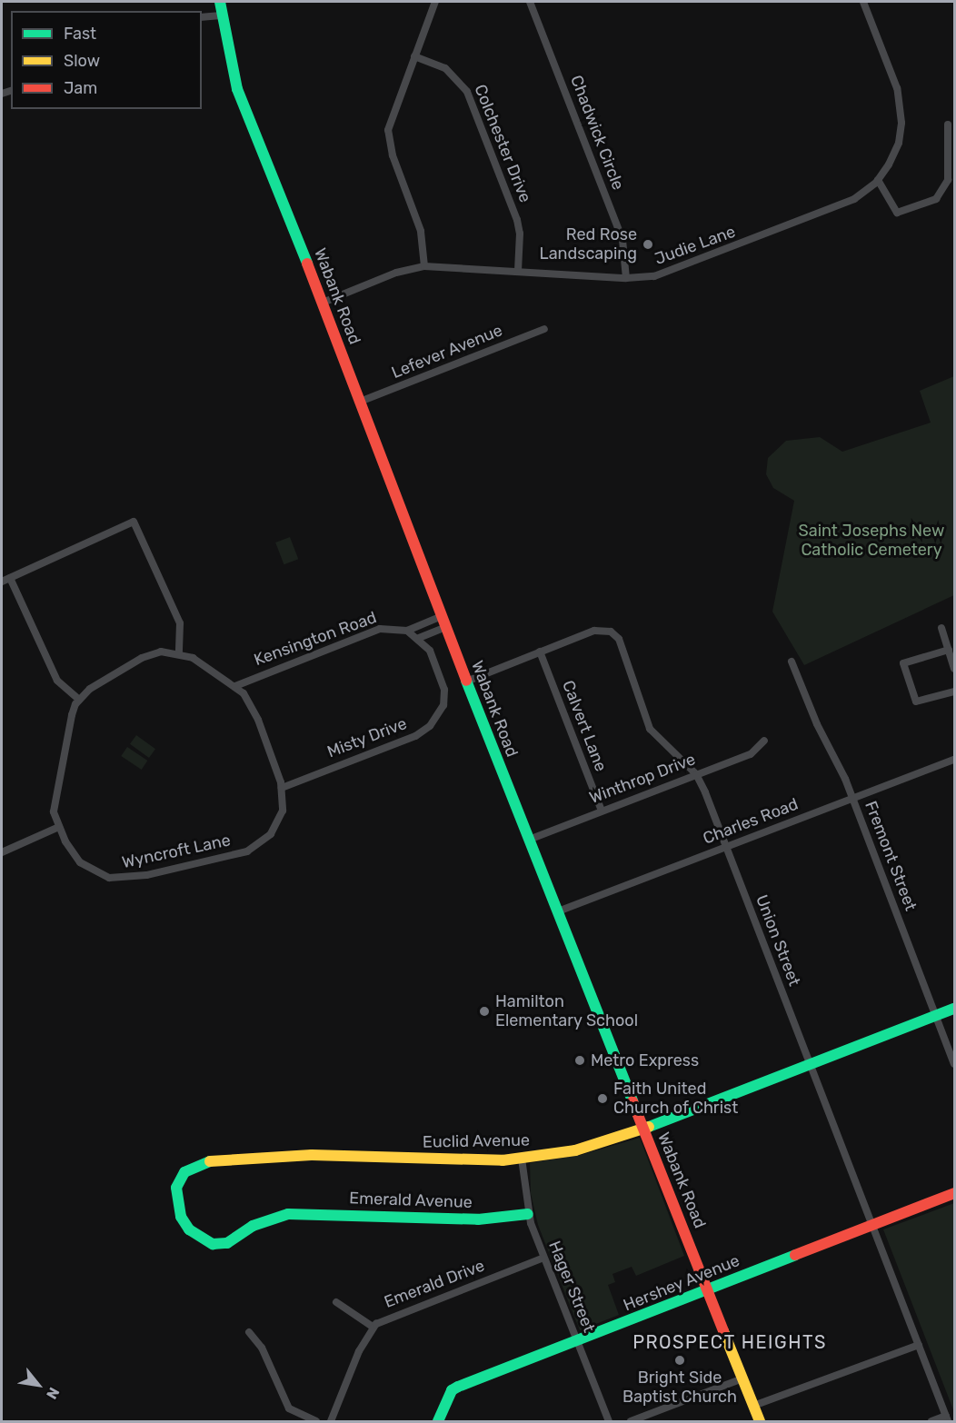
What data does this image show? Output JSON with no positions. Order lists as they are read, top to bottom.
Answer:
{
  "streets": {
    "street": [
      "Chadwick Circle",
      "Colchester Drive",
      "Judie Lane",
      "Wabank Road",
      "Lefever Avenue",
      "Kensington Road",
      "Calvert Lane",
      "Misty Drive",
      "Winthrop Drive",
      "Charles Road",
      "Wyncroft Lane",
      "Fremont Street",
      "Union Street",
      "Euclid Avenue",
      "Emerald Avenue",
      "Hershey Avenue",
      "Emerald Drive",
      "Hager Street"
    ]
  },
  "crossings": [
    ["Chadwick Circle", "Judie Lane"],
    ["Colchester Drive", "Judie Lane"],
    ["Judie Lane", "Wabank Road"],
    ["Wabank Road", "Lefever Avenue"],
    ["Wabank Road", "Kensington Road"],
    ["Wabank Road", "Winthrop Drive"],
    ["Wabank Road", "Charles Road"],
    ["Wabank Road", "Union Street"],
    ["Wabank Road", "Euclid Avenue"],
    ["Wabank Road", "Hershey Avenue"],
    ["Kensington Road", "Misty Drive"],
    ["Kensington Road", "Wyncroft Lane"],
    ["Calvert Lane", "Winthrop Drive"],
    ["Calvert Lane", "Union Street"],
    ["Misty Drive", "Wyncroft Lane"],
    ["Winthrop Drive", "Union Street"],
    ["Charles Road", "Fremont Street"],
    ["Charles Road", "Union Street"],
    ["Fremont Street", "Euclid Avenue"],
    ["Union Street", "Euclid Avenue"],
    ["Union Street", "Hershey Avenue"],
    ["Euclid Avenue", "Emerald Avenue"],
    ["Euclid Avenue", "Hager Street"],
    ["Emerald Avenue", "Hager Street"],
    ["Hershey Avenue", "Hager Street"],
    ["Emerald Drive", "Hager Street"]
  ],
  "districts": ["PROSPECT HEIGHTS"],
  "parks": ["Saint Josephs New Catholic Cemetery"],
  "places": [
    "Red Rose Landscaping",
    "Hamilton Elementary School",
    "Metro Express",
    "Faith United Church of Christ",
    "Bright Side Baptist Church"
  ],
  "legend": ["Fast", "Slow", "Jam"],
  "north": "bottom right"
}
